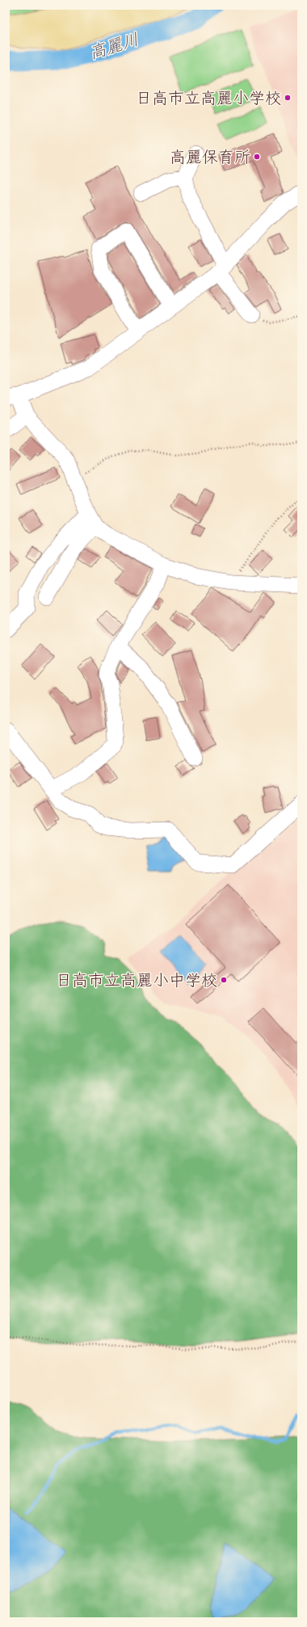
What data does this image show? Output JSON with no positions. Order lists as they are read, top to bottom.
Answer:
{
  "water": ["高麗川"],
  "places": ["日高市立高麗小学校", "高麗保育所", "日高市立高麗小中学校"]
}
